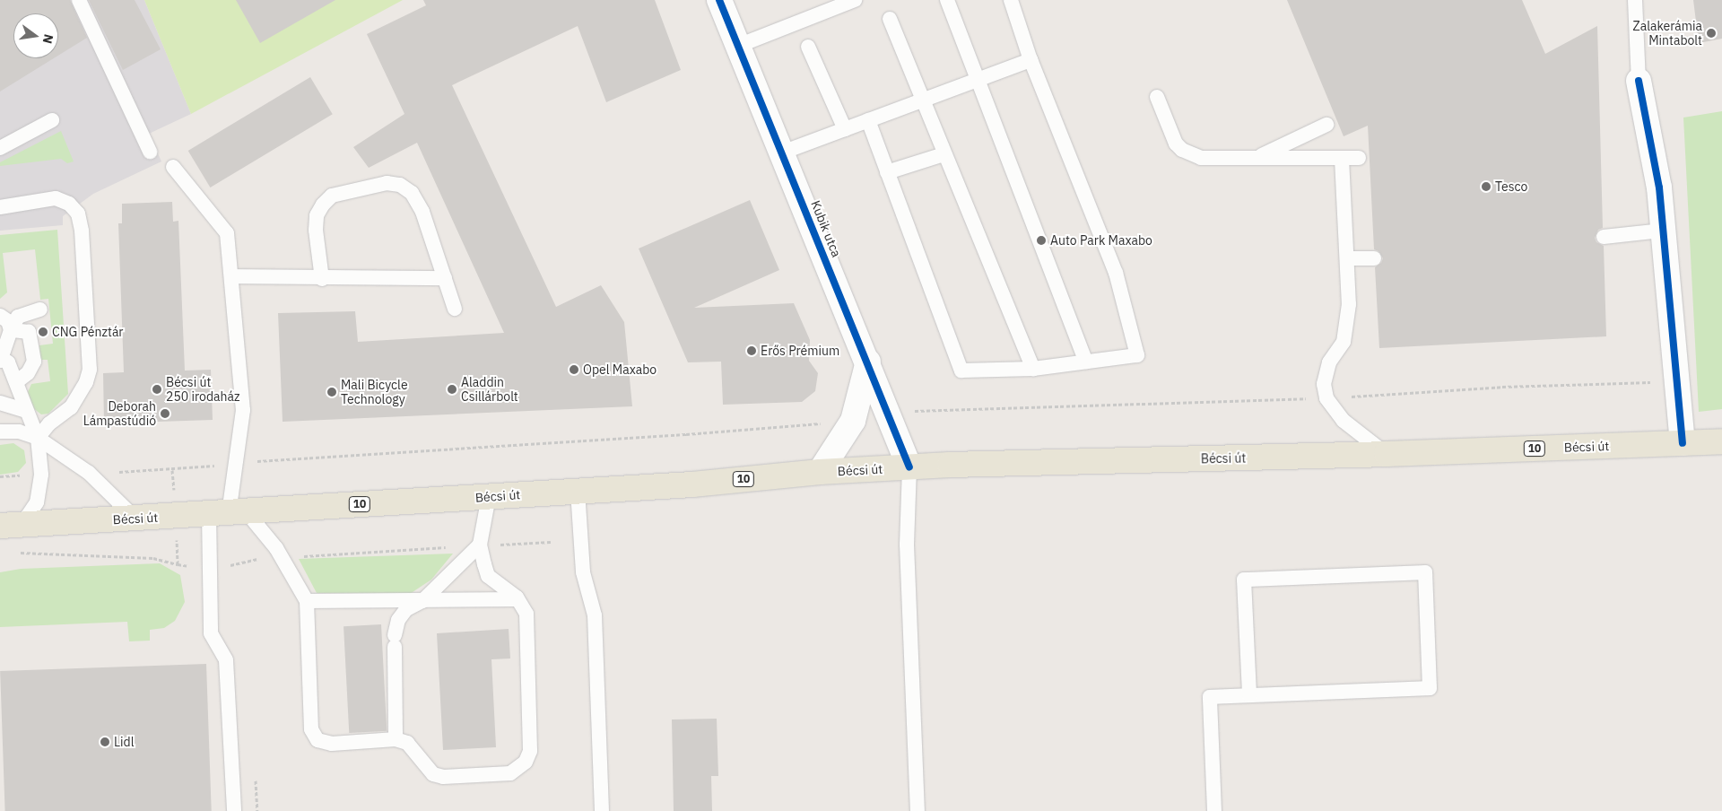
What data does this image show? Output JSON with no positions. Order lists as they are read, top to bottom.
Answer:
{
  "streets": {
    "main road": ["Bécsi út", "10"],
    "street": ["Kubik utca"]
  },
  "crossings": [
    ["Kubik utca", "Bécsi út"]
  ],
  "places": [
    "Zalakerámia Mintabolt",
    "Tesco",
    "Auto Park Maxabo",
    "CNG Pénztár",
    "Erős Prémium",
    "Opel Maxabo",
    "Bécsi út 250 irodaház",
    "Aladdin Csillárbolt",
    "Mali Bicycle Technology",
    "Deborah Lámpastúdió",
    "Lidl"
  ],
  "north": "right"
}
